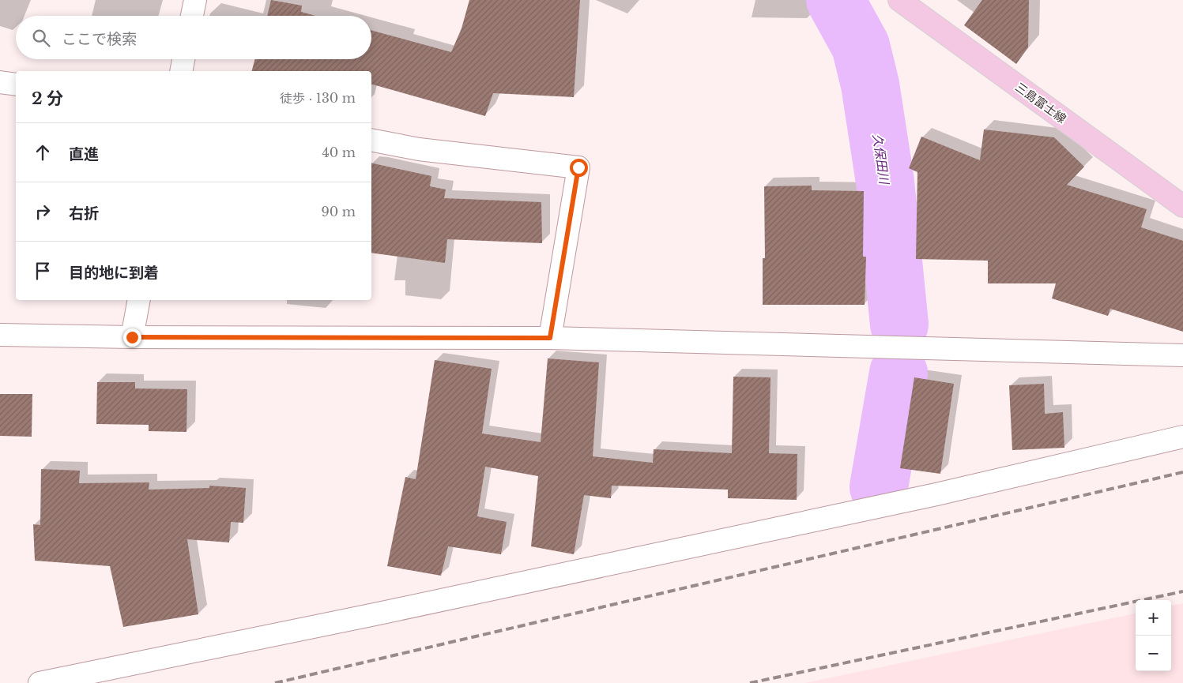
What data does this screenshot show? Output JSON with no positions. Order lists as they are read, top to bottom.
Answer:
{
  "streets": {
    "main road": ["三島富士線"]
  },
  "water": ["久保田川"],
  "page": {
    "search": "ここで検索",
    "heading": ["2 分", "徒歩 · 130 m"],
    "list": [
      ["直進", "40 m"],
      ["右折", "90 m"],
      "目的地に到着"
    ],
    "map_buttons": ["+", "−"]
  }
}
